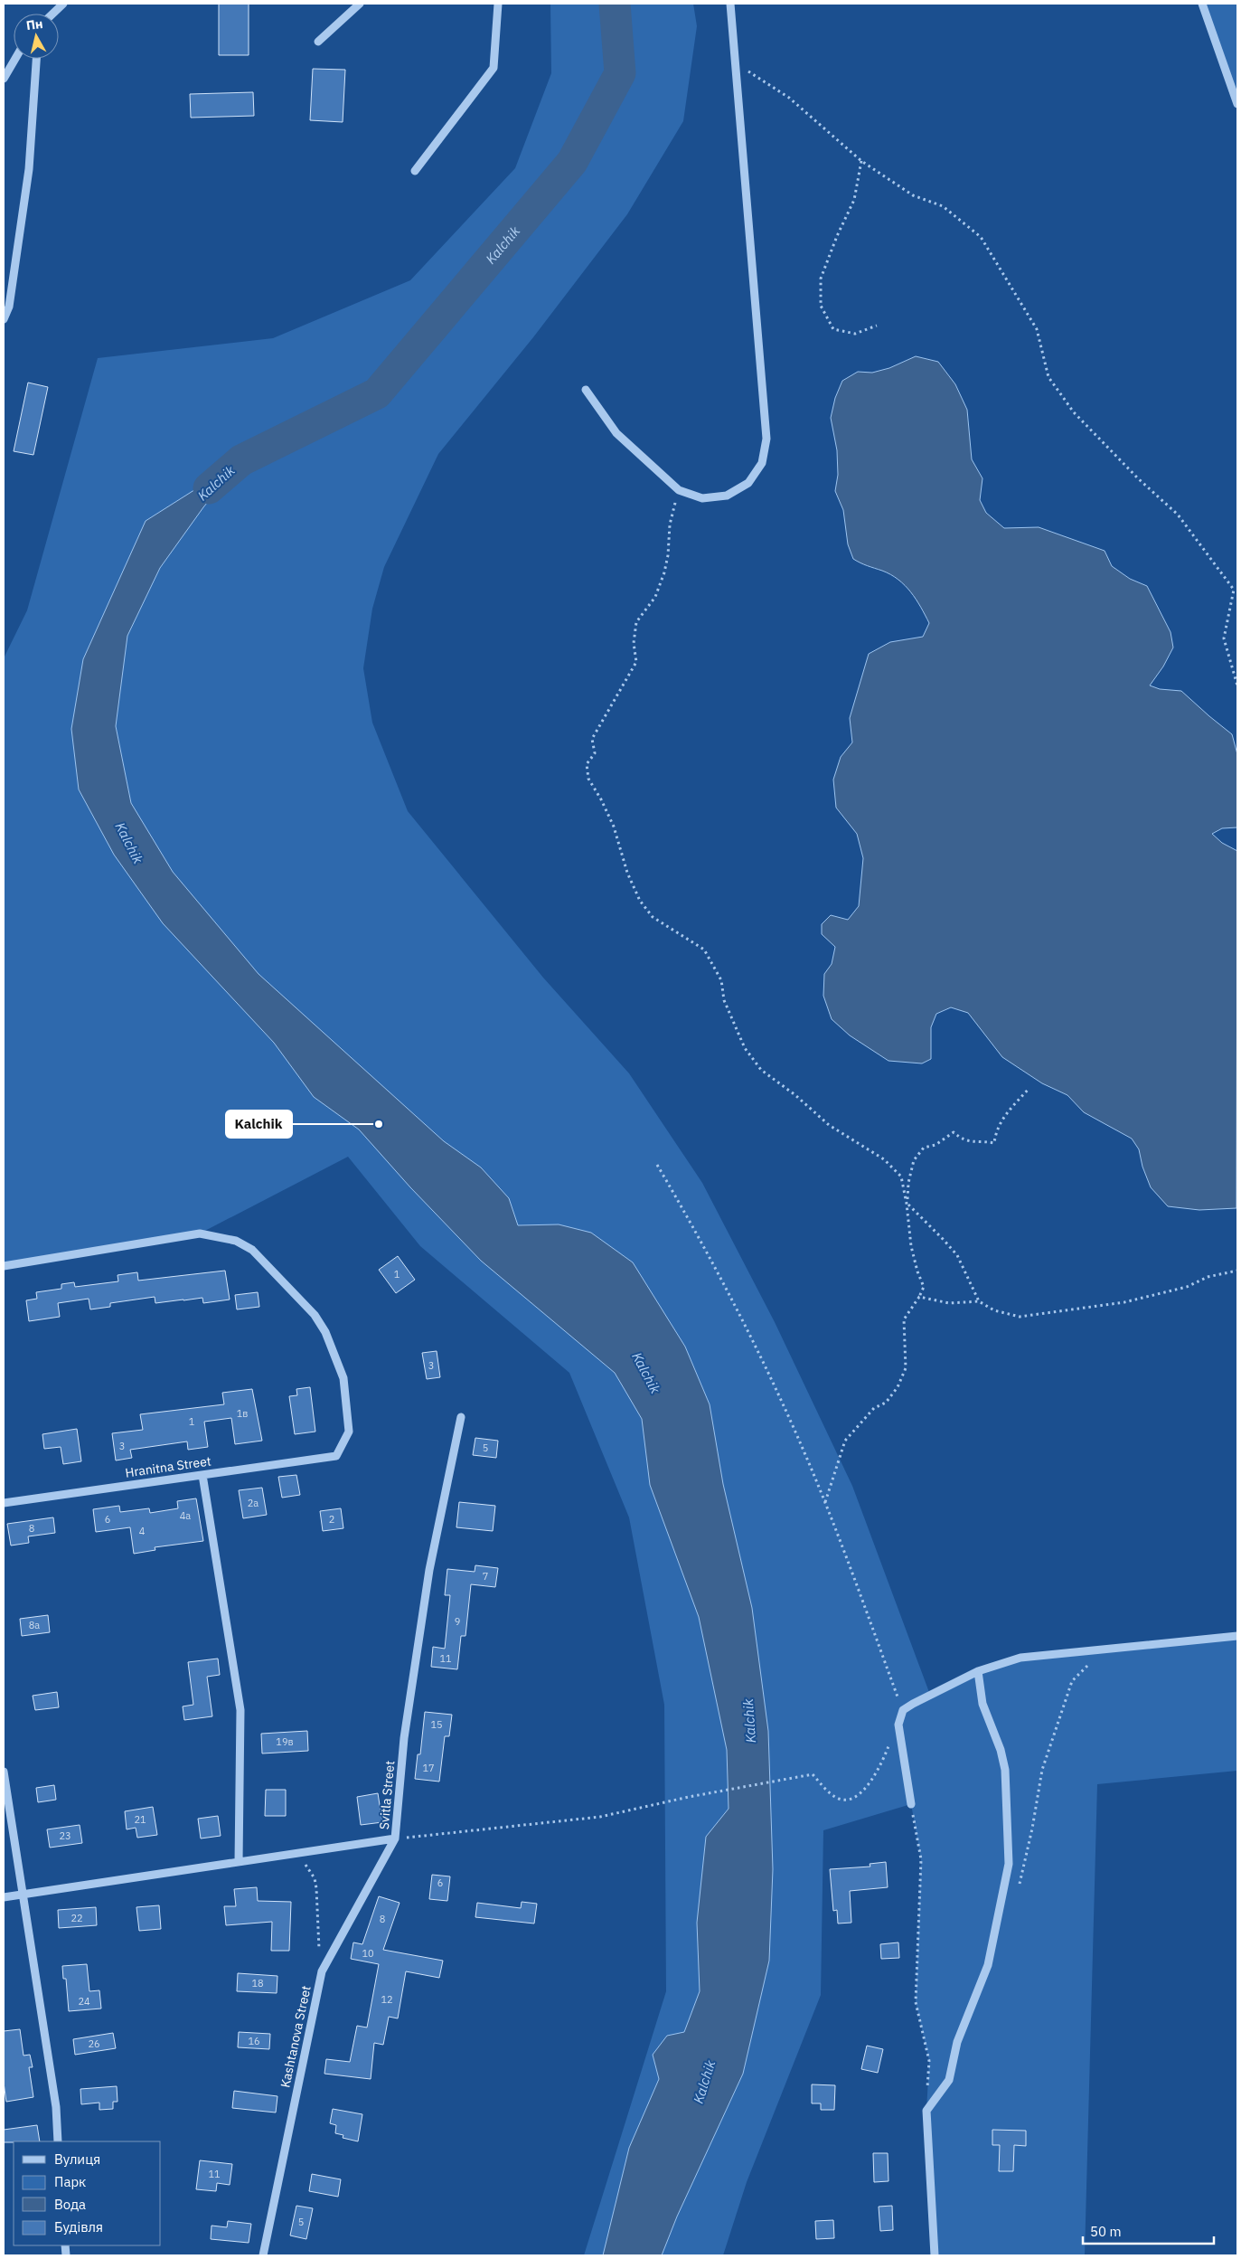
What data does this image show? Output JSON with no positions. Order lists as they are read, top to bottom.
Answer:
{
  "streets": {
    "street": ["Hranitna Street", "Svitla Street", "Kashtanova Street"]
  },
  "crossings": [
    ["Svitla Street", "Kashtanova Street"]
  ],
  "water": ["Kalchik"],
  "places": ["Kalchik"],
  "house_numbers": [
    "1",
    "3",
    "1в",
    "1",
    "3",
    "5",
    "2а",
    "4а",
    "6",
    "2",
    "8",
    "4",
    "7",
    "9",
    "8а",
    "11",
    "15",
    "19в",
    "17",
    "21",
    "23",
    "6",
    "22",
    "8",
    "10",
    "18",
    "12",
    "24",
    "16",
    "26",
    "11",
    "5"
  ],
  "legend": [
    "Вулиця",
    "Парк",
    "Вода",
    "Будівля"
  ],
  "scale_bar": "50 m",
  "north": "top"
}
